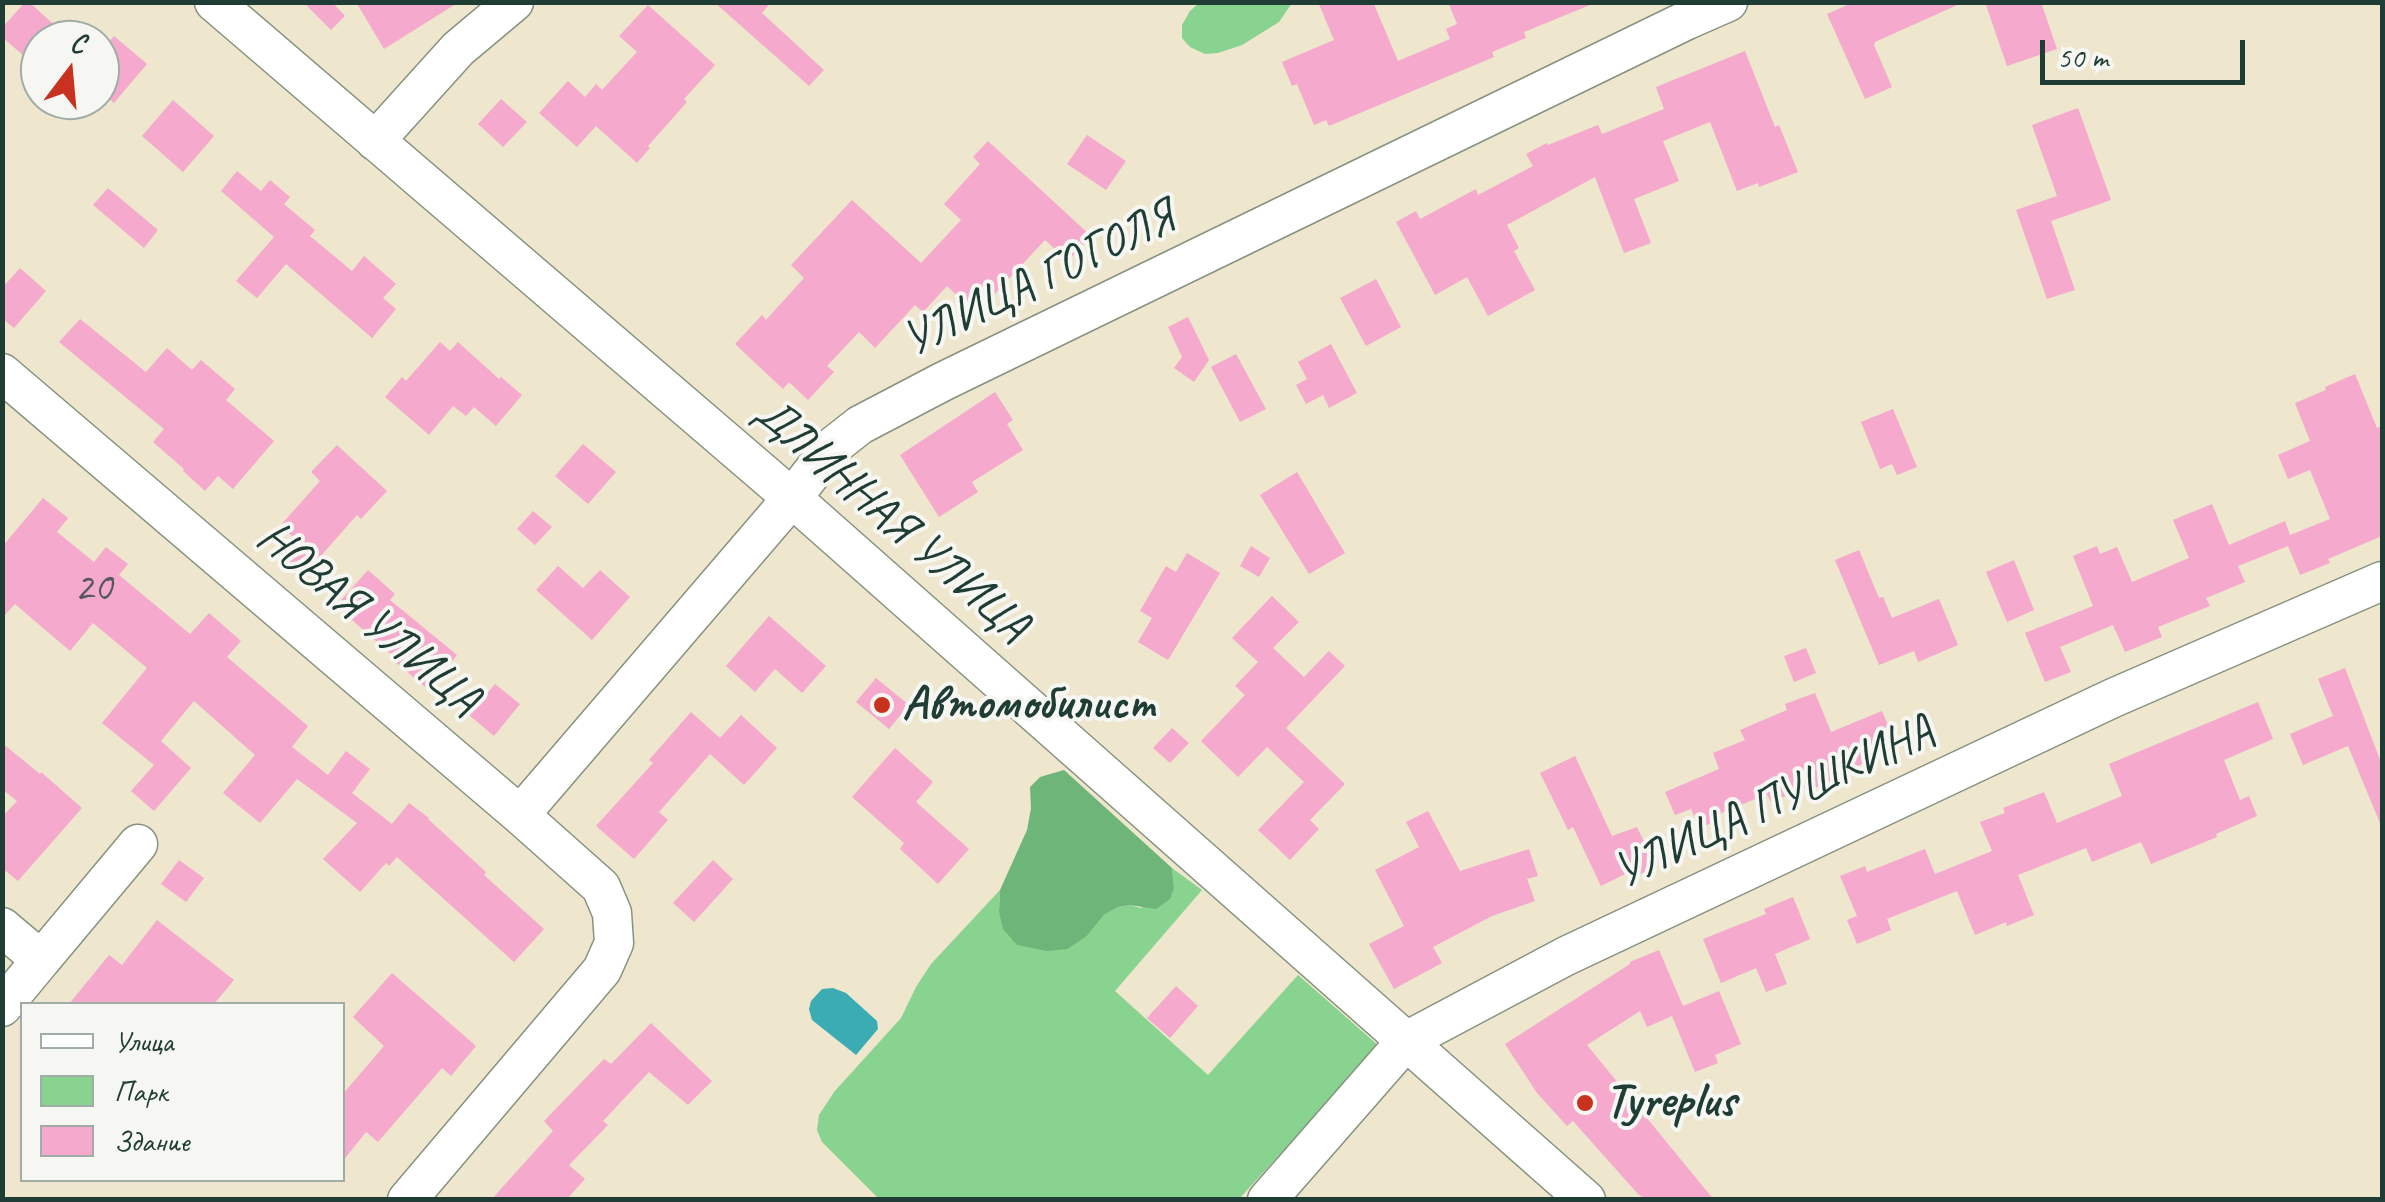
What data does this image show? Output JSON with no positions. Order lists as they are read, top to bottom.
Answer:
{
  "streets": {
    "street": [
      "УЛИЦА ГОГОЛЯ",
      "ДЛИННАЯ УЛИЦА",
      "НОВАЯ УЛИЦА",
      "УЛИЦА ПУШКИНА"
    ]
  },
  "crossings": [
    ["УЛИЦА ГОГОЛЯ", "ДЛИННАЯ УЛИЦА"],
    ["УЛИЦА ГОГОЛЯ", "НОВАЯ УЛИЦА"],
    ["ДЛИННАЯ УЛИЦА", "УЛИЦА ПУШКИНА"]
  ],
  "places": ["Автомобилист", "Tyreplus"],
  "house_numbers": ["20"],
  "legend": ["Улица", "Парк", "Здание"],
  "scale_bar": "50 m",
  "north": "top"
}
